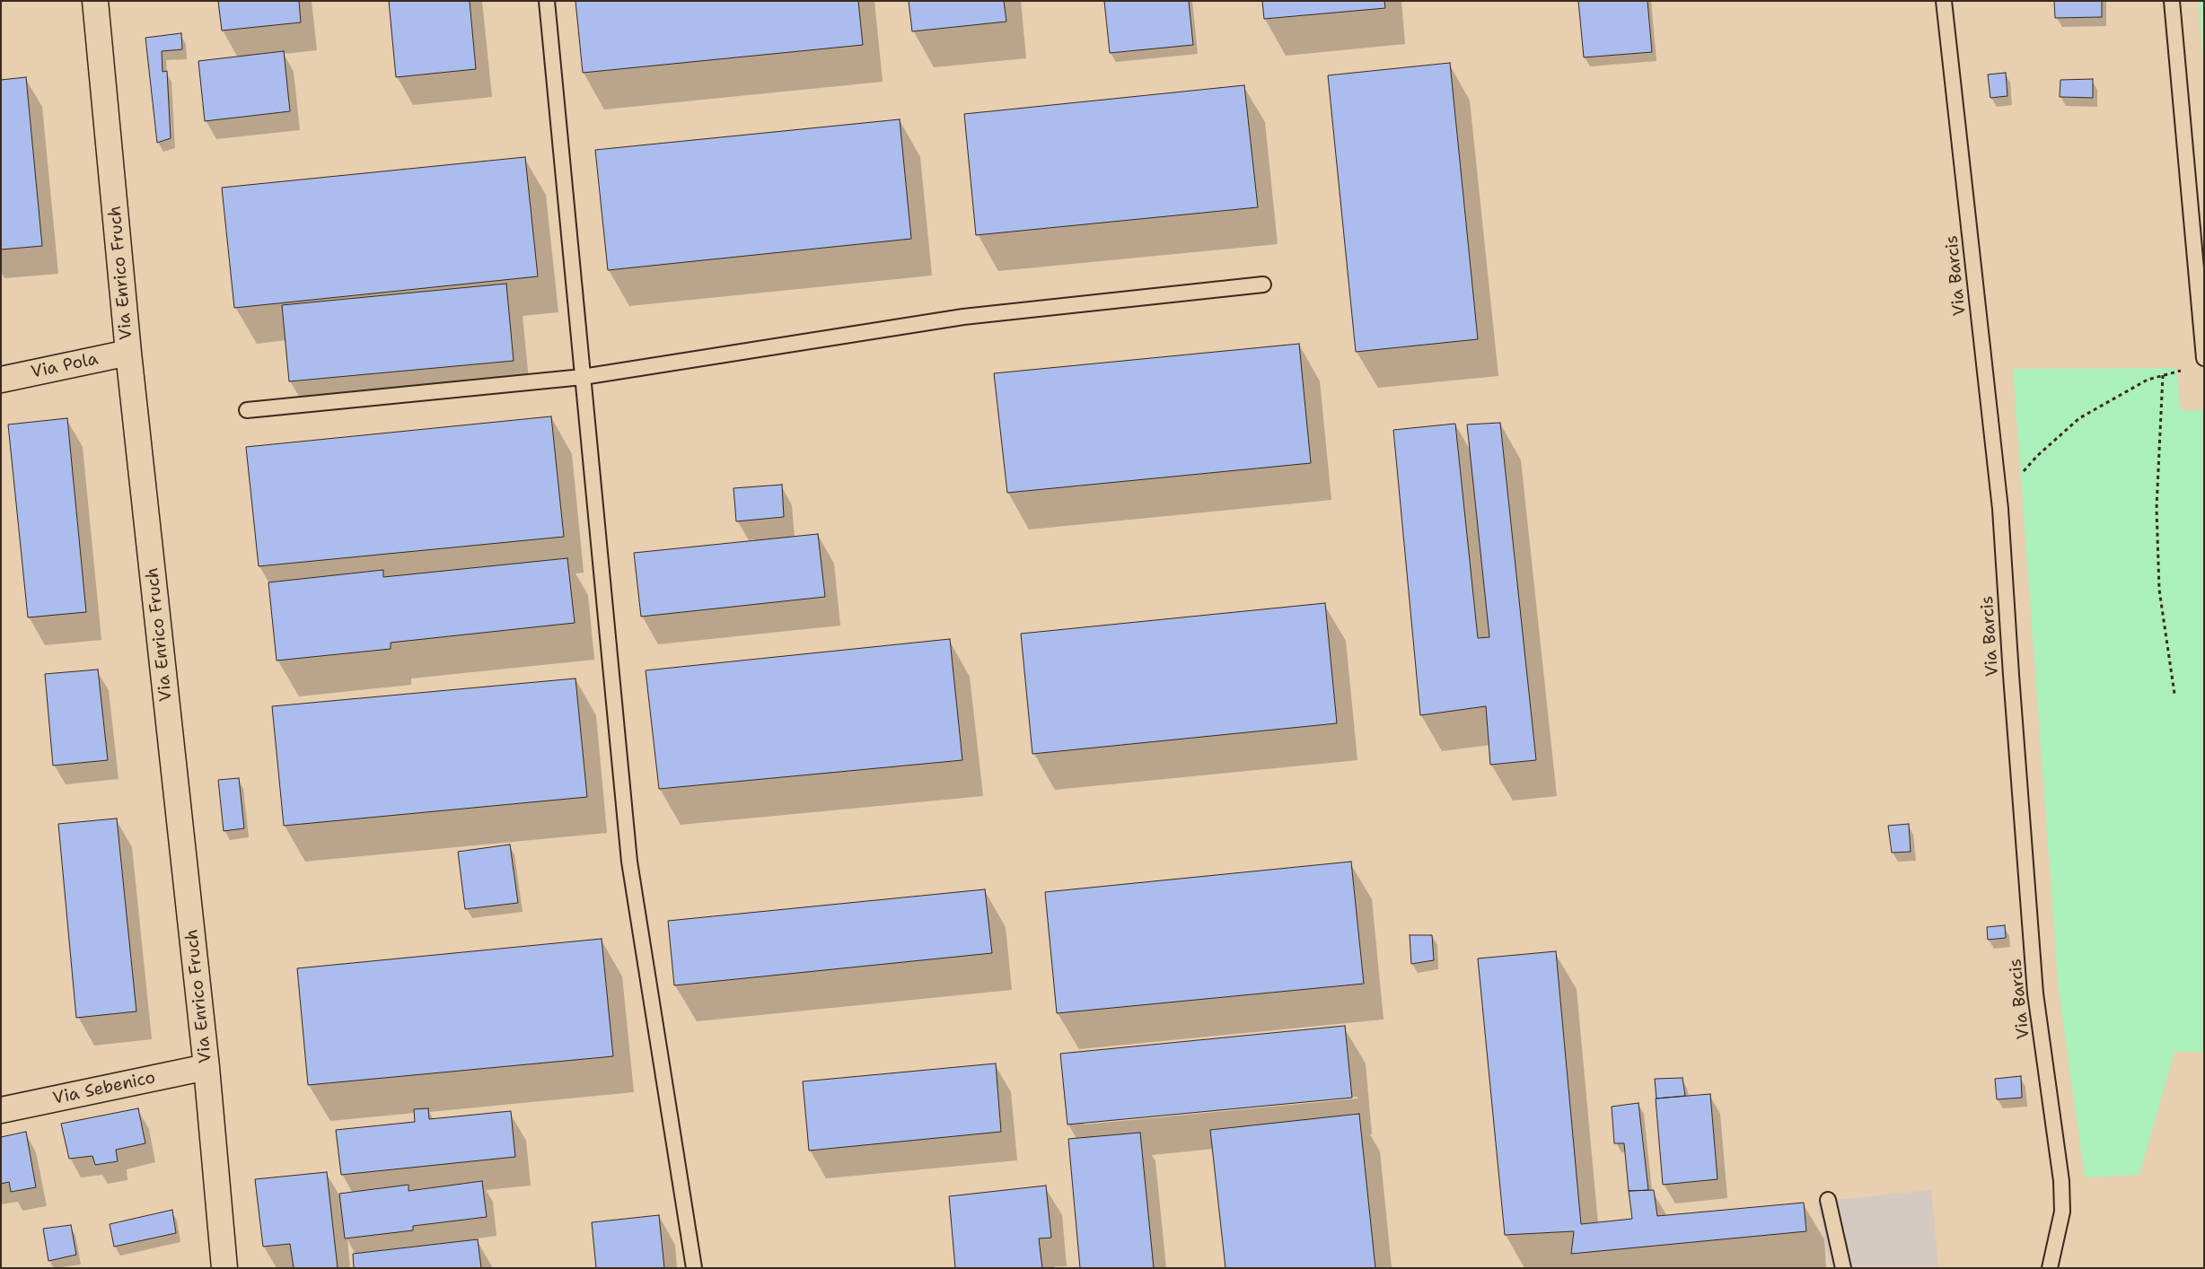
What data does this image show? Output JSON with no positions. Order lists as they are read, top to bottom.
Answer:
{
  "streets": {
    "street": ["Via Enrico Fruch", "Via Pola", "Via Sebenico"],
    "lane": ["Via Barcis"]
  },
  "crossings": [
    ["Via Enrico Fruch", "Via Pola"],
    ["Via Enrico Fruch", "Via Sebenico"]
  ]
}
